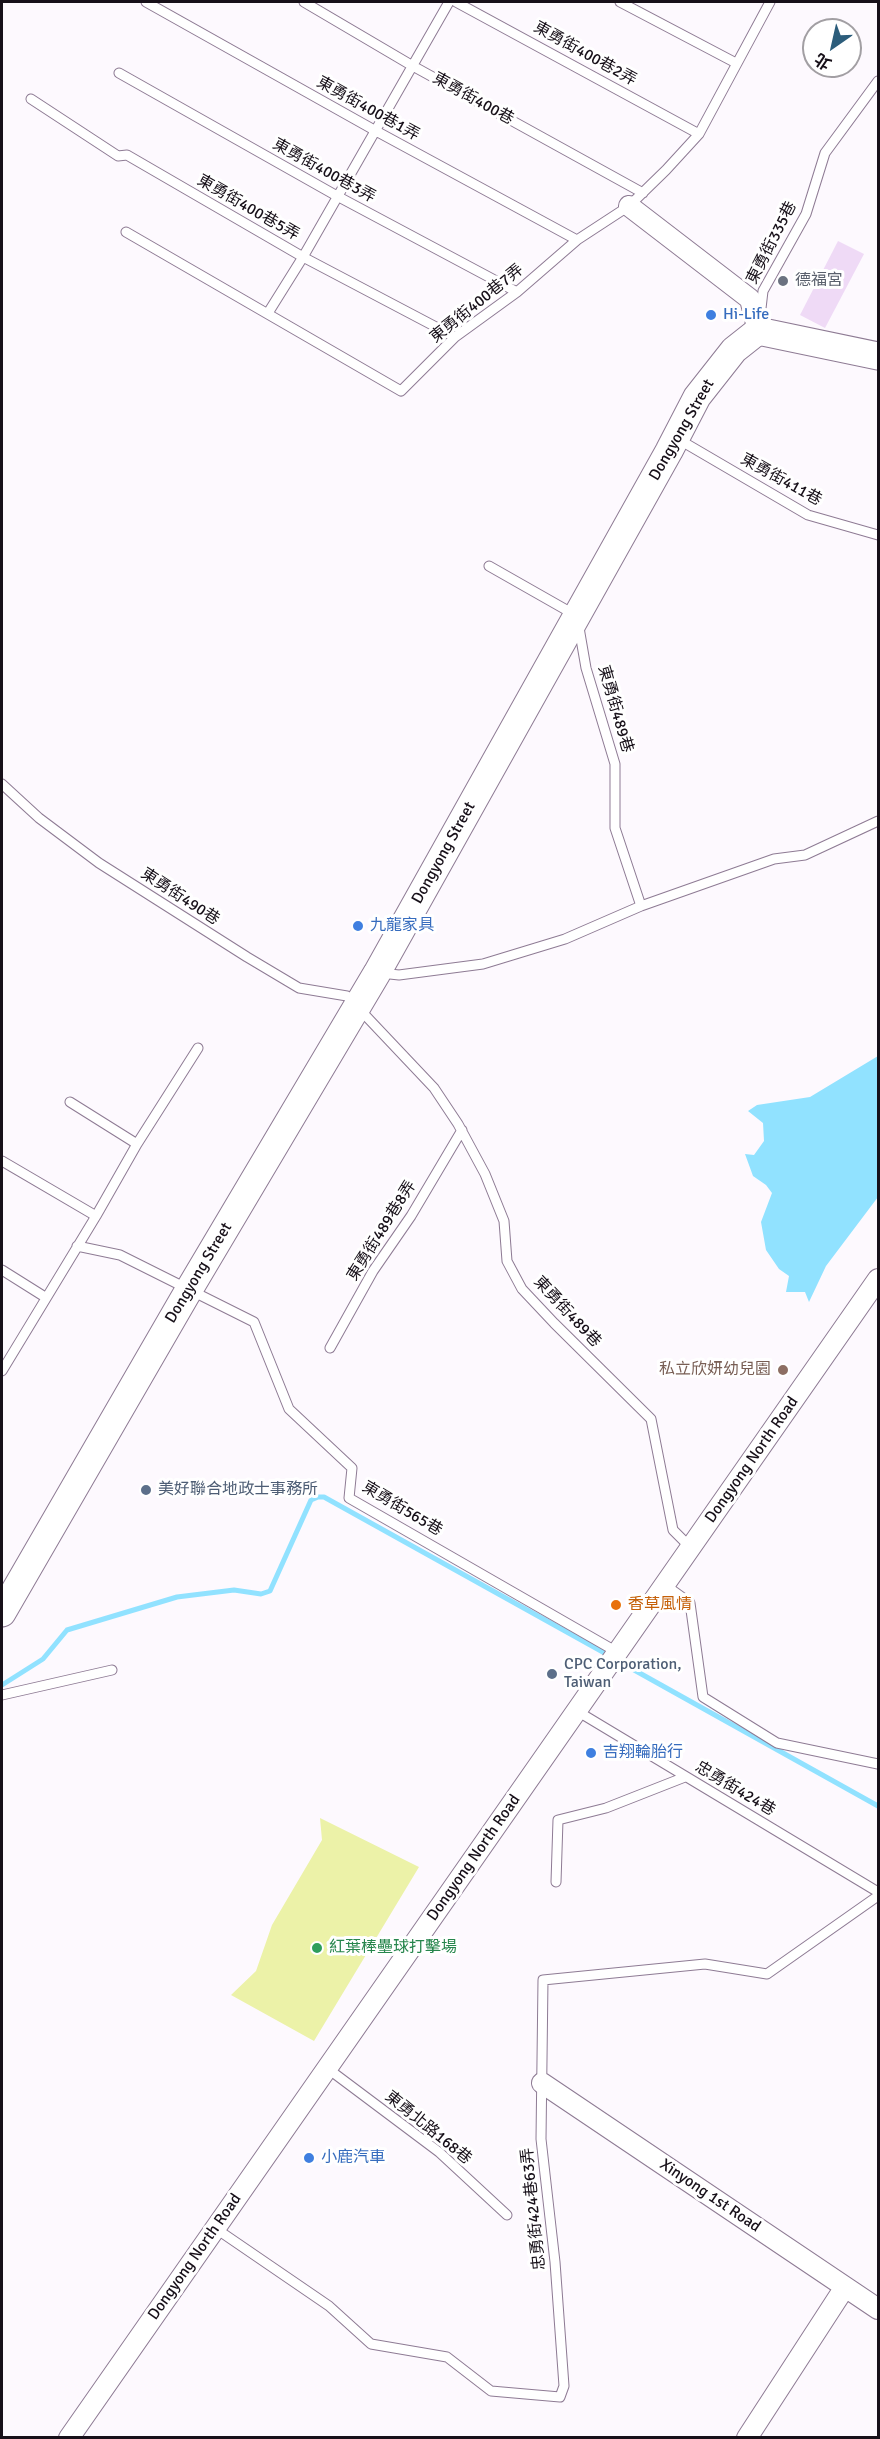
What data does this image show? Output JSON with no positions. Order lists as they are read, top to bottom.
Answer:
{
  "streets": {
    "street": [
      "東勇街400巷",
      "Dongyong Street",
      "Dongyong North Road",
      "Xinyong 1st Road"
    ],
    "lane": [
      "東勇街400巷2弄",
      "東勇街400巷1弄",
      "東勇街400巷3弄",
      "東勇街400巷5弄",
      "東勇街335巷",
      "東勇街400巷7弄",
      "東勇街411巷",
      "東勇街489巷",
      "東勇街490巷",
      "東勇街489巷8弄",
      "東勇街565巷",
      "忠勇街424巷",
      "東勇北路168巷",
      "忠勇街424巷63弄"
    ]
  },
  "crossings": [
    ["東勇街400巷2弄", "東勇街400巷7弄"],
    ["東勇街400巷", "東勇街335巷"],
    ["東勇街400巷", "東勇街400巷7弄"],
    ["東勇街400巷", "Dongyong Street"],
    ["東勇街400巷1弄", "東勇街400巷7弄"],
    ["東勇街400巷3弄", "東勇街400巷7弄"],
    ["東勇街400巷5弄", "東勇街400巷7弄"],
    ["東勇街335巷", "Dongyong Street"],
    ["Dongyong Street", "東勇街411巷"],
    ["Dongyong Street", "東勇街489巷"],
    ["Dongyong Street", "東勇街490巷"],
    ["Dongyong Street", "東勇街565巷"],
    ["東勇街489巷", "東勇街490巷"],
    ["東勇街489巷", "東勇街489巷8弄"],
    ["東勇街489巷", "Dongyong North Road"],
    ["Dongyong North Road", "東勇街565巷"],
    ["Dongyong North Road", "忠勇街424巷"],
    ["Dongyong North Road", "東勇北路168巷"],
    ["Dongyong North Road", "忠勇街424巷63弄"],
    ["忠勇街424巷", "忠勇街424巷63弄"],
    ["Xinyong 1st Road", "忠勇街424巷63弄"]
  ],
  "places": [
    "德福宮",
    "Hi-Life",
    "九龍家具",
    "私立欣妍幼兒園",
    "美好聯合地政士事務所",
    "香草風情",
    "CPC Corporation, Taiwan",
    "吉翔輪胎行",
    "紅葉棒壘球打擊場",
    "小鹿汽車"
  ],
  "north": "bottom left"
}
